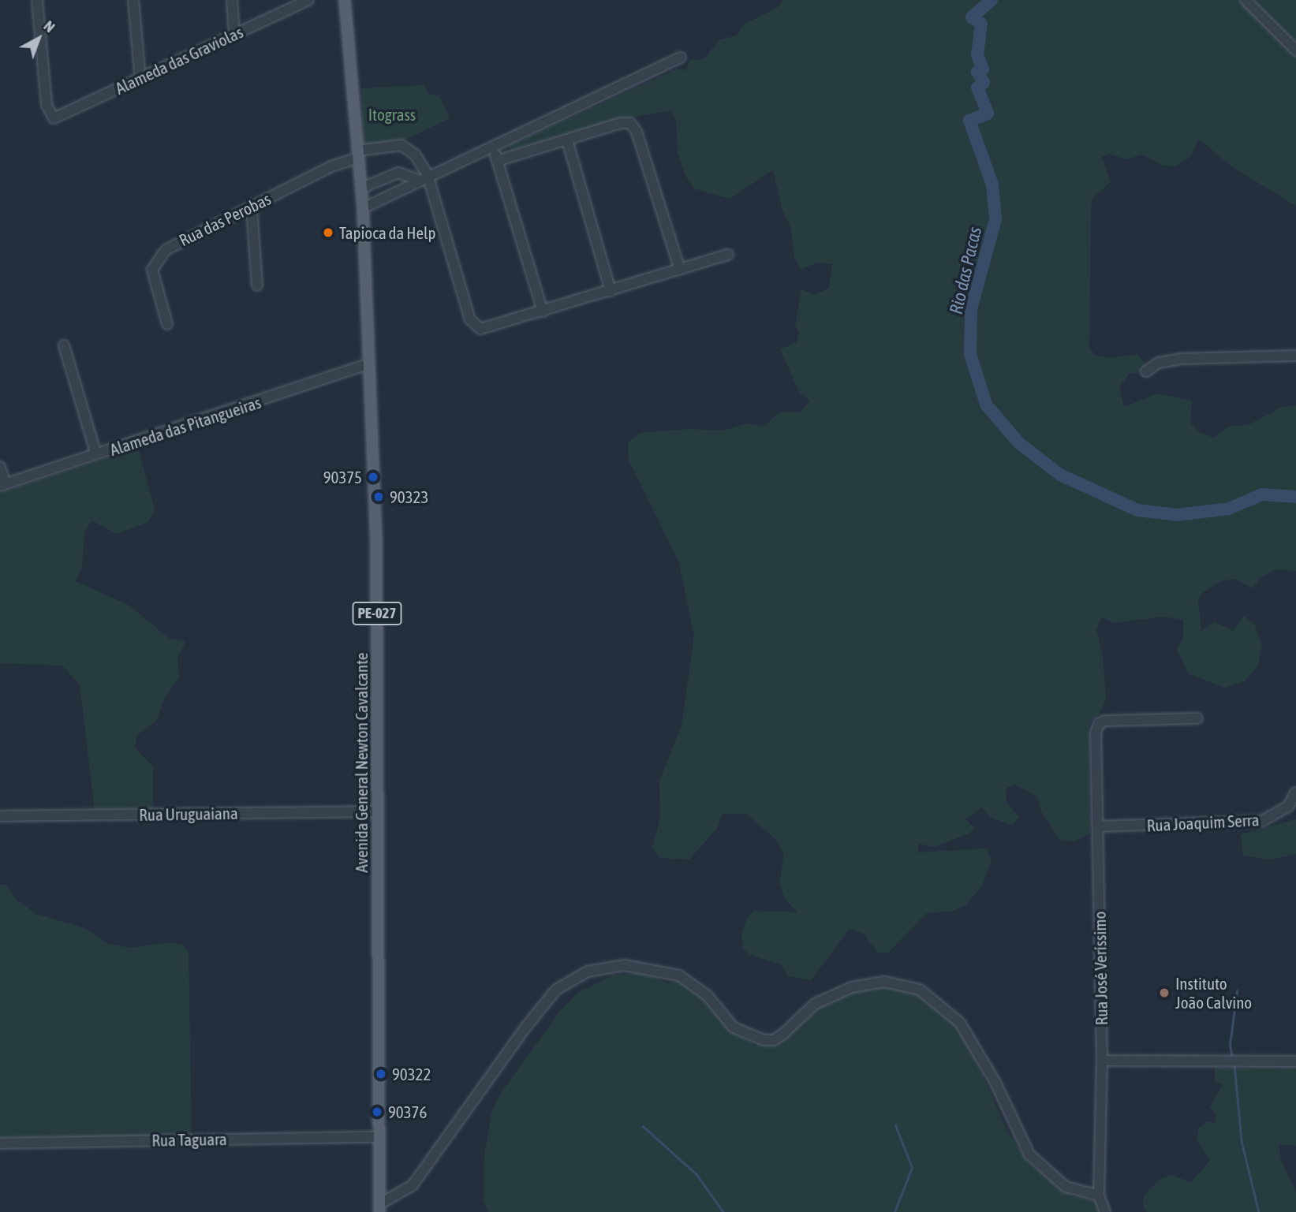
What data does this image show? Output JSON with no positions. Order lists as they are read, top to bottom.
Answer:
{
  "streets": {
    "main road": ["PE-027", "Avenida General Newton Cavalcante"],
    "street": [
      "Alameda das Graviolas",
      "Rua das Perobas",
      "Alameda das Pitangueiras",
      "Rua Uruguaiana",
      "Rua Joaquim Serra",
      "Rua José Veríssimo",
      "Rua Taguara"
    ]
  },
  "crossings": [
    ["Rua das Perobas", "Avenida General Newton Cavalcante"],
    ["Alameda das Pitangueiras", "Avenida General Newton Cavalcante"],
    ["Avenida General Newton Cavalcante", "Rua Uruguaiana"],
    ["Avenida General Newton Cavalcante", "Rua Taguara"],
    ["Rua Joaquim Serra", "Rua José Veríssimo"]
  ],
  "water": ["Rio das Pacas"],
  "parks": ["Itograss"],
  "places": [
    "Tapioca da Help",
    "90375",
    "90323",
    "Instituto João Calvino",
    "90322",
    "90376"
  ],
  "north": "top right"
}
